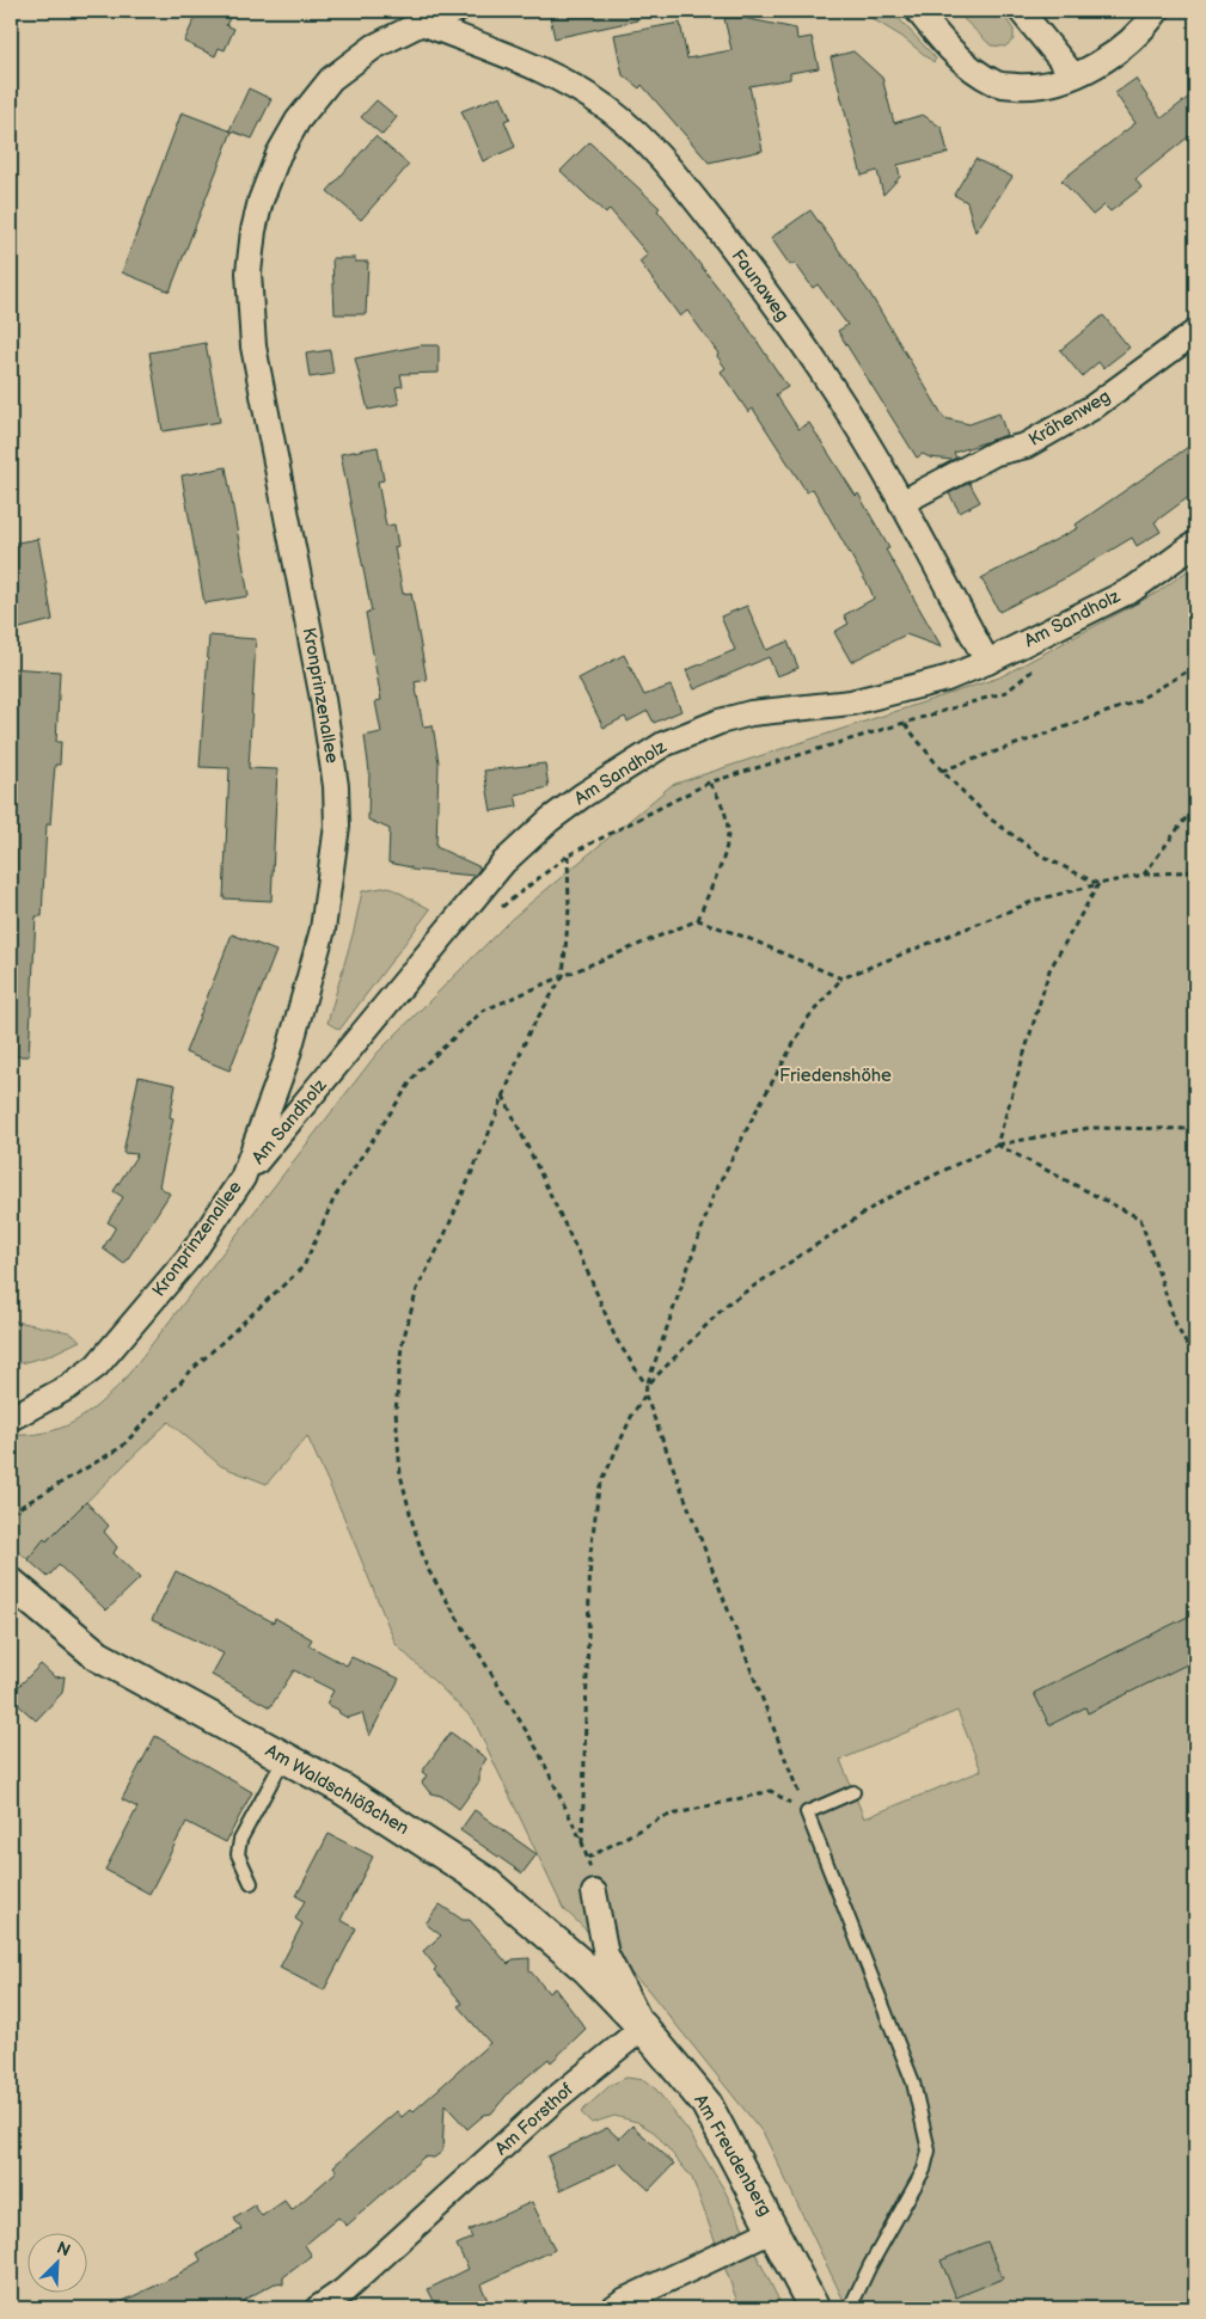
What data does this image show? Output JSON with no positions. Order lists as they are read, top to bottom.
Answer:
{
  "streets": {
    "street": [
      "Faunaweg",
      "Krähenweg",
      "Am Sandholz",
      "Kronprinzenallee",
      "Am Waldschlößchen",
      "Am Forsthof",
      "Am Freudenberg"
    ]
  },
  "crossings": [
    ["Faunaweg", "Krähenweg"],
    ["Faunaweg", "Am Sandholz"],
    ["Faunaweg", "Kronprinzenallee"],
    ["Am Sandholz", "Kronprinzenallee"],
    ["Am Waldschlößchen", "Am Forsthof"],
    ["Am Waldschlößchen", "Am Freudenberg"],
    ["Am Forsthof", "Am Freudenberg"]
  ],
  "parks": ["Friedenshöhe"],
  "north": "top right"
}
